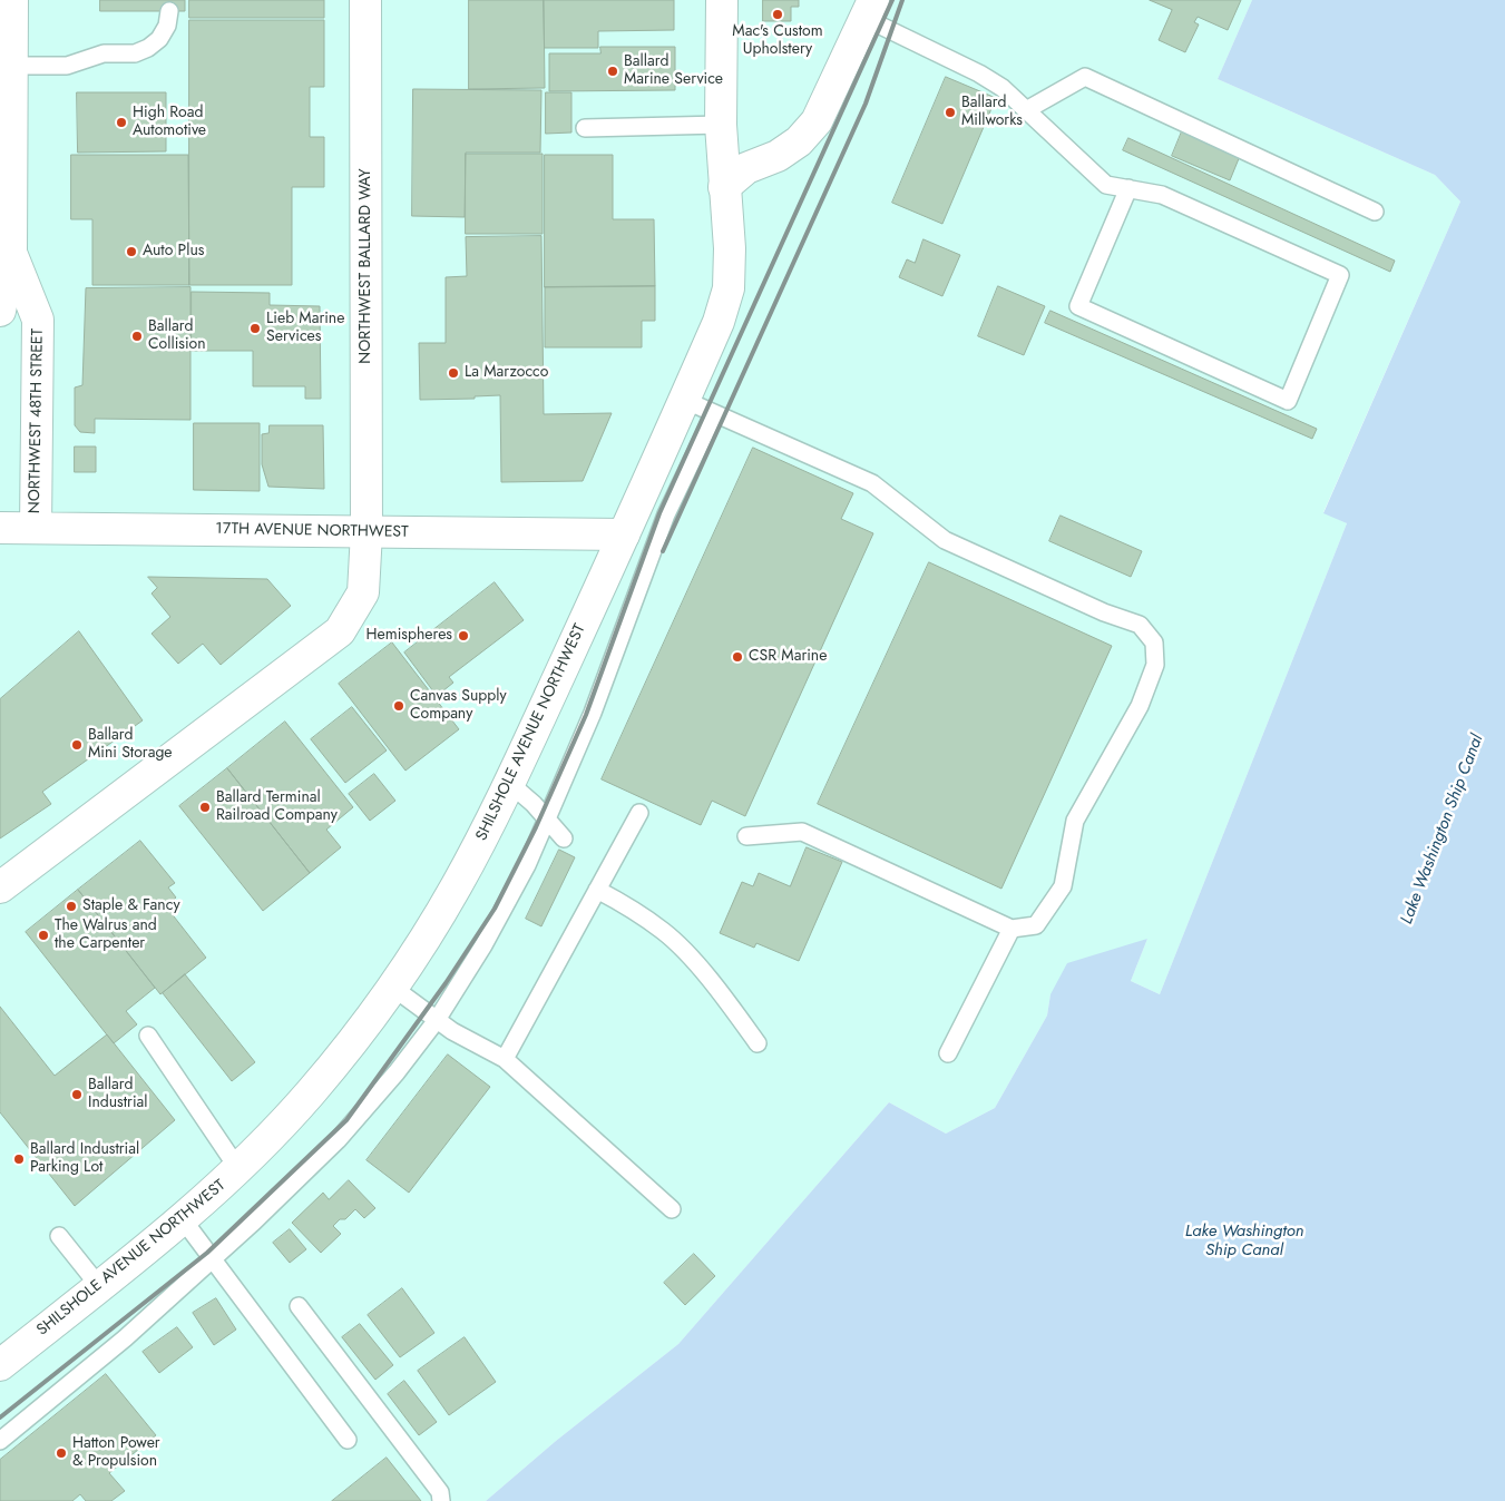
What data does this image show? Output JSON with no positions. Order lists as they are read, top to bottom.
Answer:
{
  "streets": {
    "street": [
      "NORTHWEST BALLARD WAY",
      "NORTHWEST 48TH STREET",
      "17TH AVENUE NORTHWEST",
      "SHILSHOLE AVENUE NORTHWEST"
    ]
  },
  "crossings": [
    ["NORTHWEST BALLARD WAY", "17TH AVENUE NORTHWEST"],
    ["NORTHWEST 48TH STREET", "17TH AVENUE NORTHWEST"],
    ["17TH AVENUE NORTHWEST", "SHILSHOLE AVENUE NORTHWEST"]
  ],
  "water": ["Lake Washington Ship Canal"],
  "places": [
    "Mac's Custom Upholstery",
    "Ballard Marine Service",
    "Ballard Millworks",
    "High Road Automotive",
    "Auto Plus",
    "Lieb Marine Services",
    "Ballard Collision",
    "La Marzocco",
    "Hemispheres",
    "CSR Marine",
    "Canvas Supply Company",
    "Ballard Mini Storage",
    "Ballard Terminal Railroad Company",
    "Staple & Fancy",
    "The Walrus and the Carpenter",
    "Ballard Industrial",
    "Ballard Industrial Parking Lot",
    "Hatton Power & Propulsion"
  ]
}
